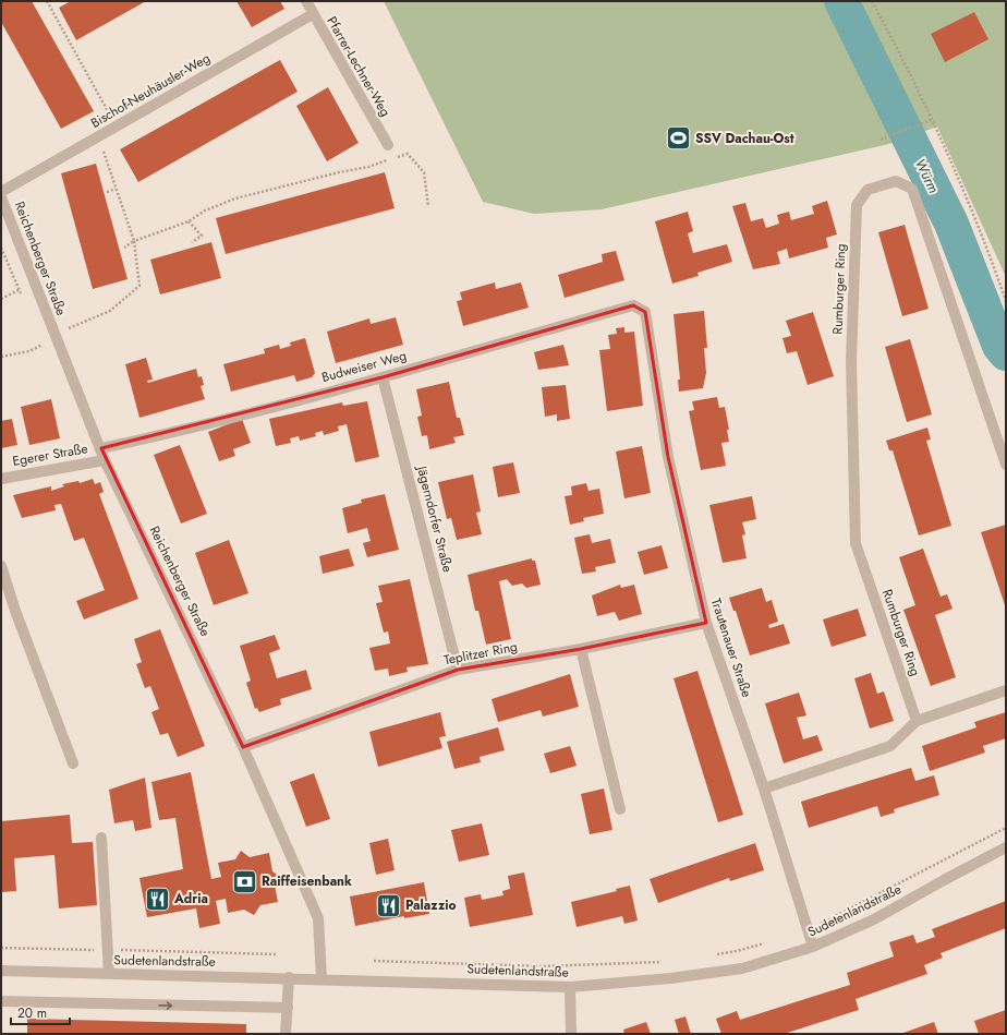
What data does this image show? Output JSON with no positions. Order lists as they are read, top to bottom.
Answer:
{
  "streets": {
    "street": [
      "Pfarrer-Lechner-Weg",
      "Bischof-Neuhäusler-Weg",
      "Reichenberger Straße",
      "Rumburger Ring",
      "Budweiser Weg",
      "Egerer Straße",
      "Jägerndorfer Straße",
      "Trautenauer Straße",
      "Teplitzer Ring",
      "Sudetenlandstraße"
    ]
  },
  "crossings": [
    ["Pfarrer-Lechner-Weg", "Bischof-Neuhäusler-Weg"],
    ["Reichenberger Straße", "Budweiser Weg"],
    ["Reichenberger Straße", "Egerer Straße"],
    ["Reichenberger Straße", "Teplitzer Ring"],
    ["Reichenberger Straße", "Sudetenlandstraße"],
    ["Budweiser Weg", "Jägerndorfer Straße"],
    ["Budweiser Weg", "Trautenauer Straße"],
    ["Jägerndorfer Straße", "Teplitzer Ring"],
    ["Trautenauer Straße", "Teplitzer Ring"],
    ["Trautenauer Straße", "Sudetenlandstraße"]
  ],
  "water": ["Würm"],
  "places": {
    "sports": ["SSV Dachau-Ost"],
    "bank": ["Raiffeisenbank"],
    "restaurant": ["Adria", "Palazzio"]
  },
  "scale_bar": "20 m"
}
